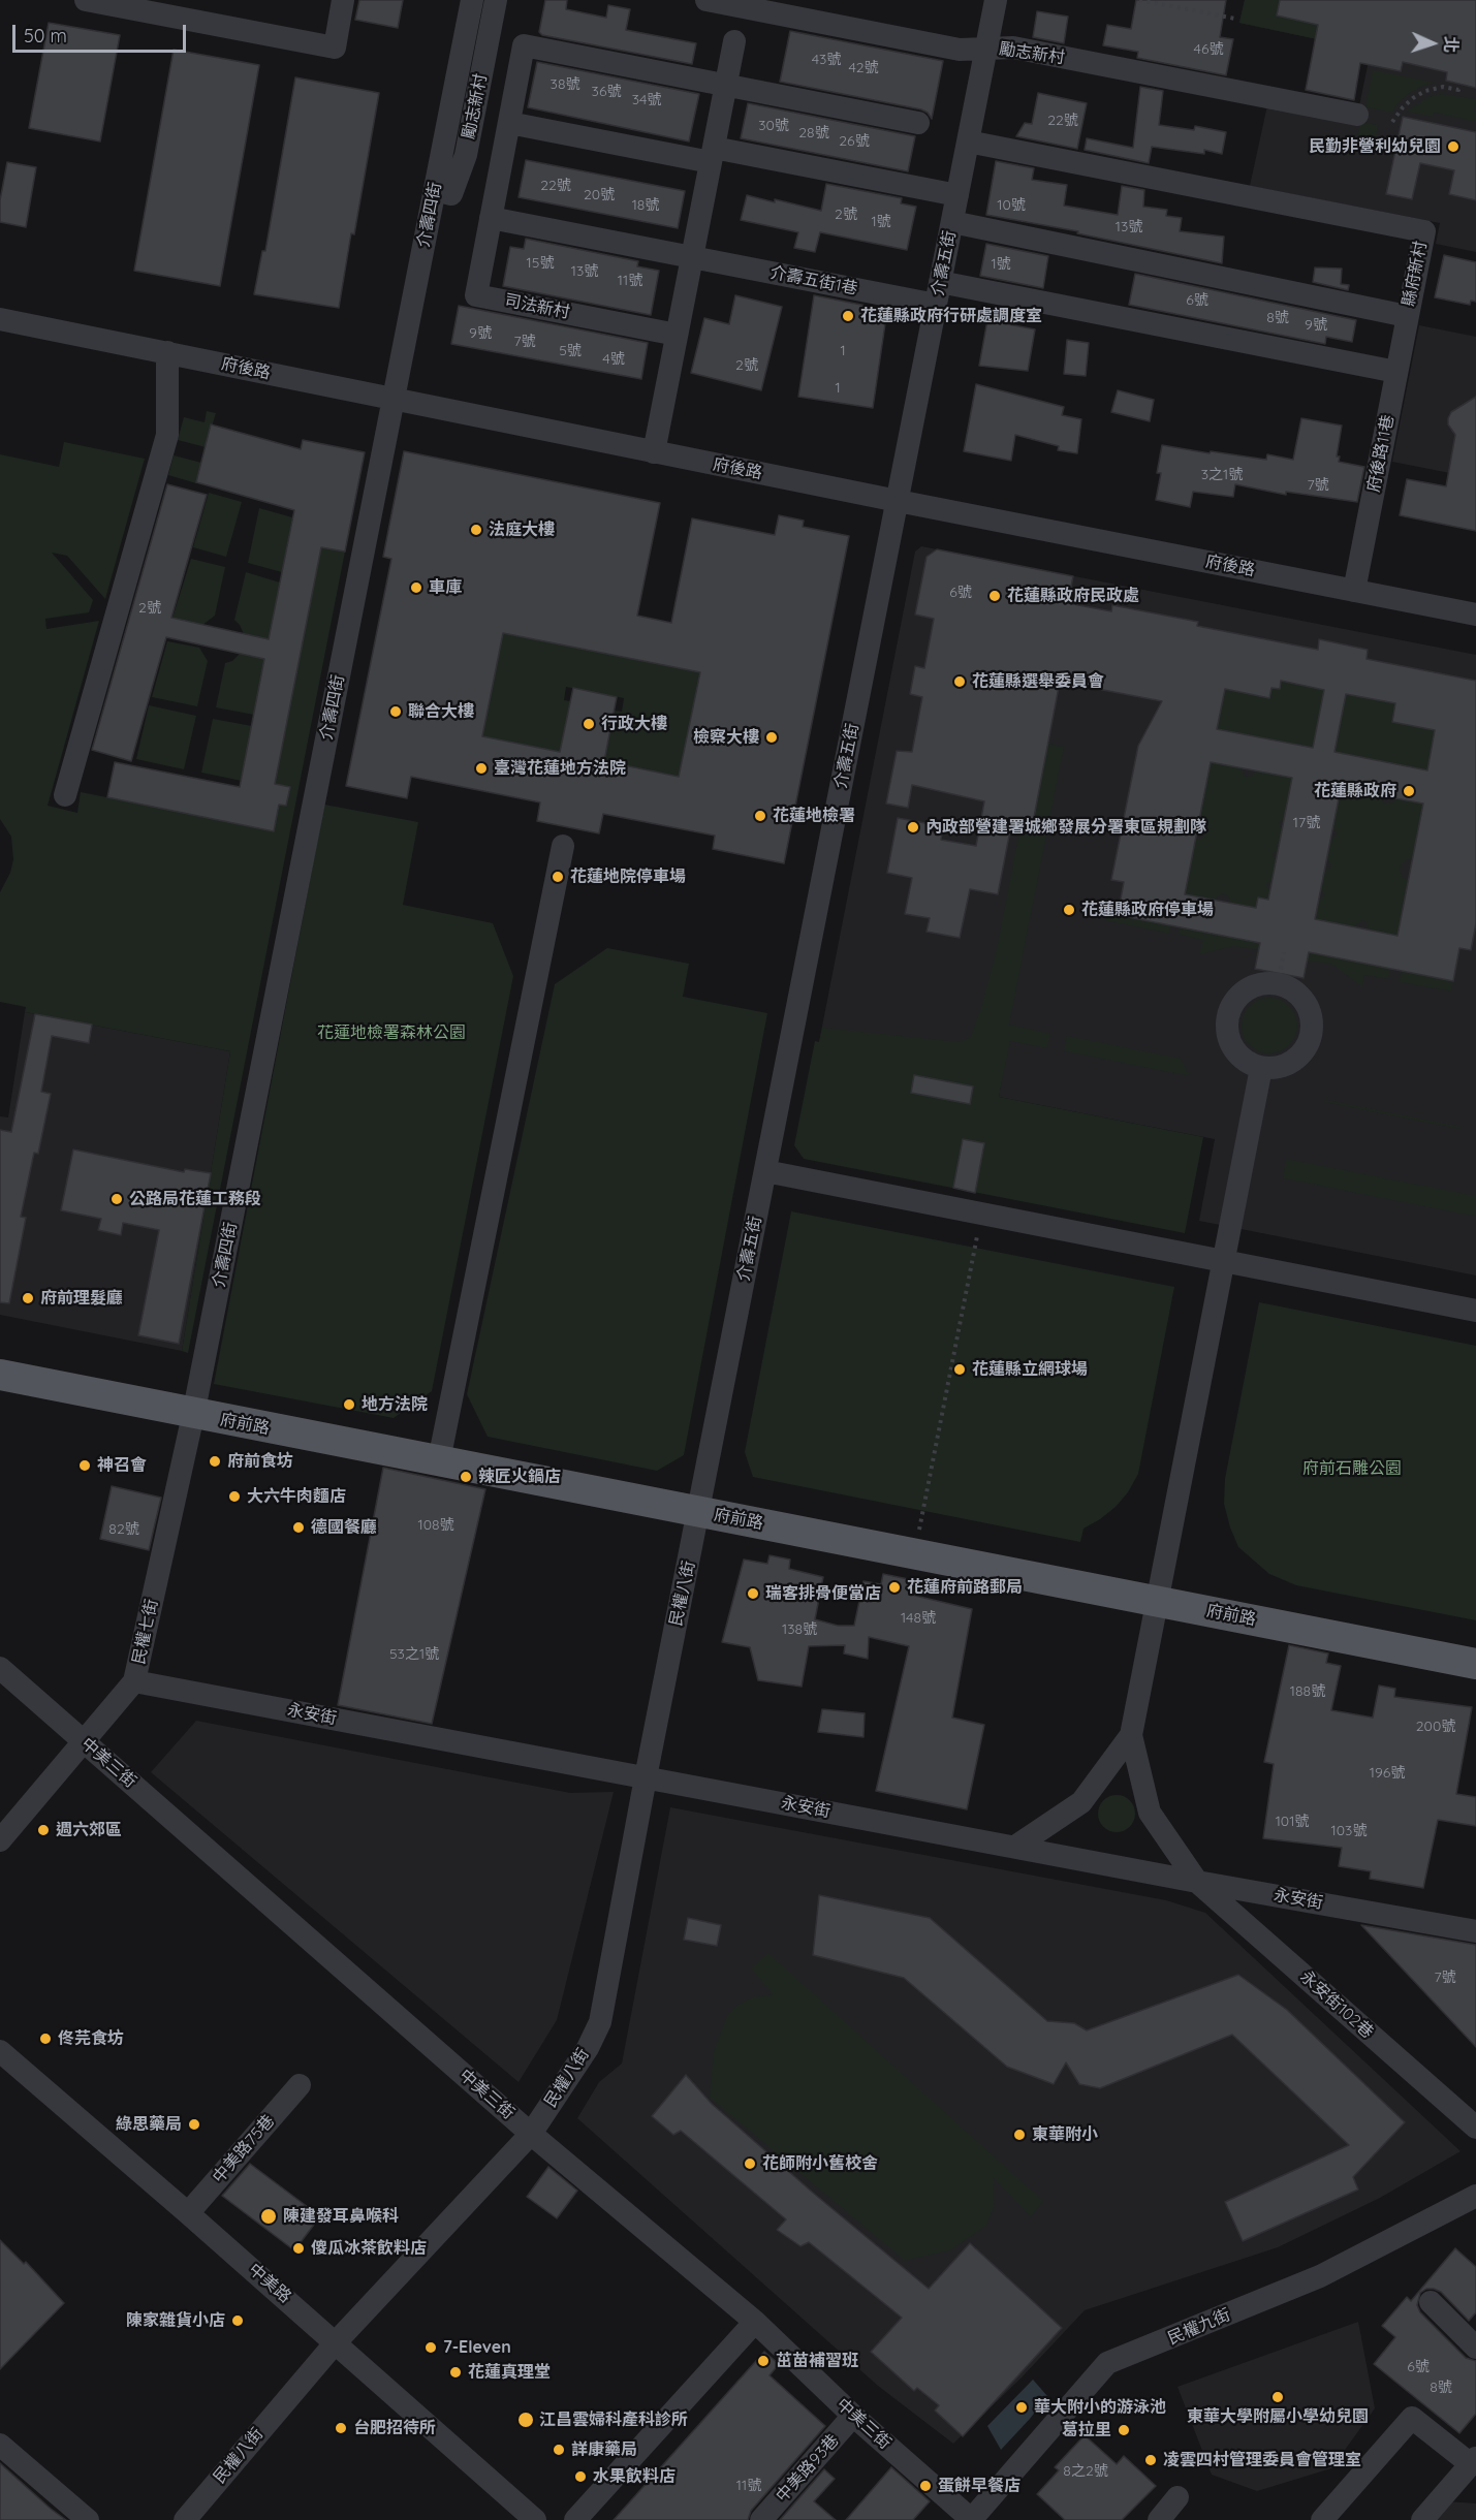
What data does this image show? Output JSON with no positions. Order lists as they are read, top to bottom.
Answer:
{
  "streets": {
    "main road": ["府前路"],
    "street": [
      "勵志新村",
      "介壽四街",
      "介壽五街",
      "縣府新村",
      "介壽五街1巷",
      "司法新村",
      "府後路",
      "府後路11巷",
      "民權八街",
      "民權七街",
      "永安街",
      "中美三街",
      "永安街102巷",
      "中美路75巷",
      "中美路",
      "民權九街",
      "中美路93巷"
    ]
  },
  "crossings": [
    ["勵志新村", "介壽四街"],
    ["勵志新村", "介壽五街"],
    ["介壽四街", "府後路"],
    ["介壽四街", "府前路"],
    ["介壽四街", "民權七街"],
    ["介壽五街", "縣府新村"],
    ["介壽五街", "介壽五街1巷"],
    ["介壽五街", "府後路"],
    ["介壽五街", "府前路"],
    ["介壽五街", "民權八街"],
    ["縣府新村", "府後路11巷"],
    ["府後路", "府後路11巷"],
    ["府前路", "民權八街"],
    ["府前路", "民權七街"],
    ["民權八街", "永安街"],
    ["民權八街", "中美三街"],
    ["民權八街", "中美路"],
    ["民權七街", "永安街"],
    ["民權七街", "中美三街"],
    ["永安街", "永安街102巷"],
    ["中美三街", "民權九街"],
    ["中美三街", "中美路93巷"],
    ["中美路75巷", "中美路"]
  ],
  "parks": ["花蓮地檢署森林公園", "府前石雕公園"],
  "places": [
    "民勤非營利幼兒園",
    "花蓮縣政府行研處調度室",
    "法庭大樓",
    "車庫",
    "花蓮縣政府民政處",
    "花蓮縣選舉委員會",
    "聯合大樓",
    "行政大樓",
    "檢察大樓",
    "臺灣花蓮地方法院",
    "花蓮縣政府",
    "花蓮地檢署",
    "內政部營建署城鄉發展分署東區規劃隊",
    "花蓮地院停車場",
    "花蓮縣政府停車場",
    "公路局花蓮工務段",
    "府前理髮廳",
    "花蓮縣立網球場",
    "地方法院",
    "府前食坊",
    "神召會",
    "辣匠火鍋店",
    "大六牛肉麵店",
    "德國餐廳",
    "花蓮府前路郵局",
    "瑞客排骨便當店",
    "週六郊區",
    "佟芫食坊",
    "綠思藥局",
    "東華附小",
    "花師附小舊校舍",
    "陳建發耳鼻喉科",
    "傻瓜冰茶飲料店",
    "陳家雜貨小店",
    "7-Eleven",
    "茁苗補習班",
    "花蓮真理堂",
    "東華大學附屬小學幼兒園",
    "華大附小的游泳池",
    "江昌雲婦科產科診所",
    "台肥招待所",
    "葛拉里",
    "詳康藥局",
    "凌雲四村管理委員會管理室",
    "水果飲料店",
    "蛋餅早餐店"
  ],
  "house_numbers": [
    "46號",
    "43號",
    "42號",
    "38號",
    "36號",
    "34號",
    "22號",
    "30號",
    "28號",
    "26號",
    "22號",
    "20號",
    "18號",
    "10號",
    "2號",
    "1號",
    "13號",
    "15號",
    "1號",
    "13號",
    "11號",
    "6號",
    "8號",
    "9號",
    "9號",
    "7號",
    "5號",
    "1",
    "4號",
    "2號",
    "1",
    "3之1號",
    "7號",
    "6號",
    "2號",
    "17號",
    "108號",
    "82號",
    "148號",
    "138號",
    "53之1號",
    "188號",
    "200號",
    "196號",
    "101號",
    "103號",
    "7號",
    "6號",
    "8號",
    "8之2號",
    "11號"
  ],
  "scale_bar": "50 m",
  "north": "right"
}
